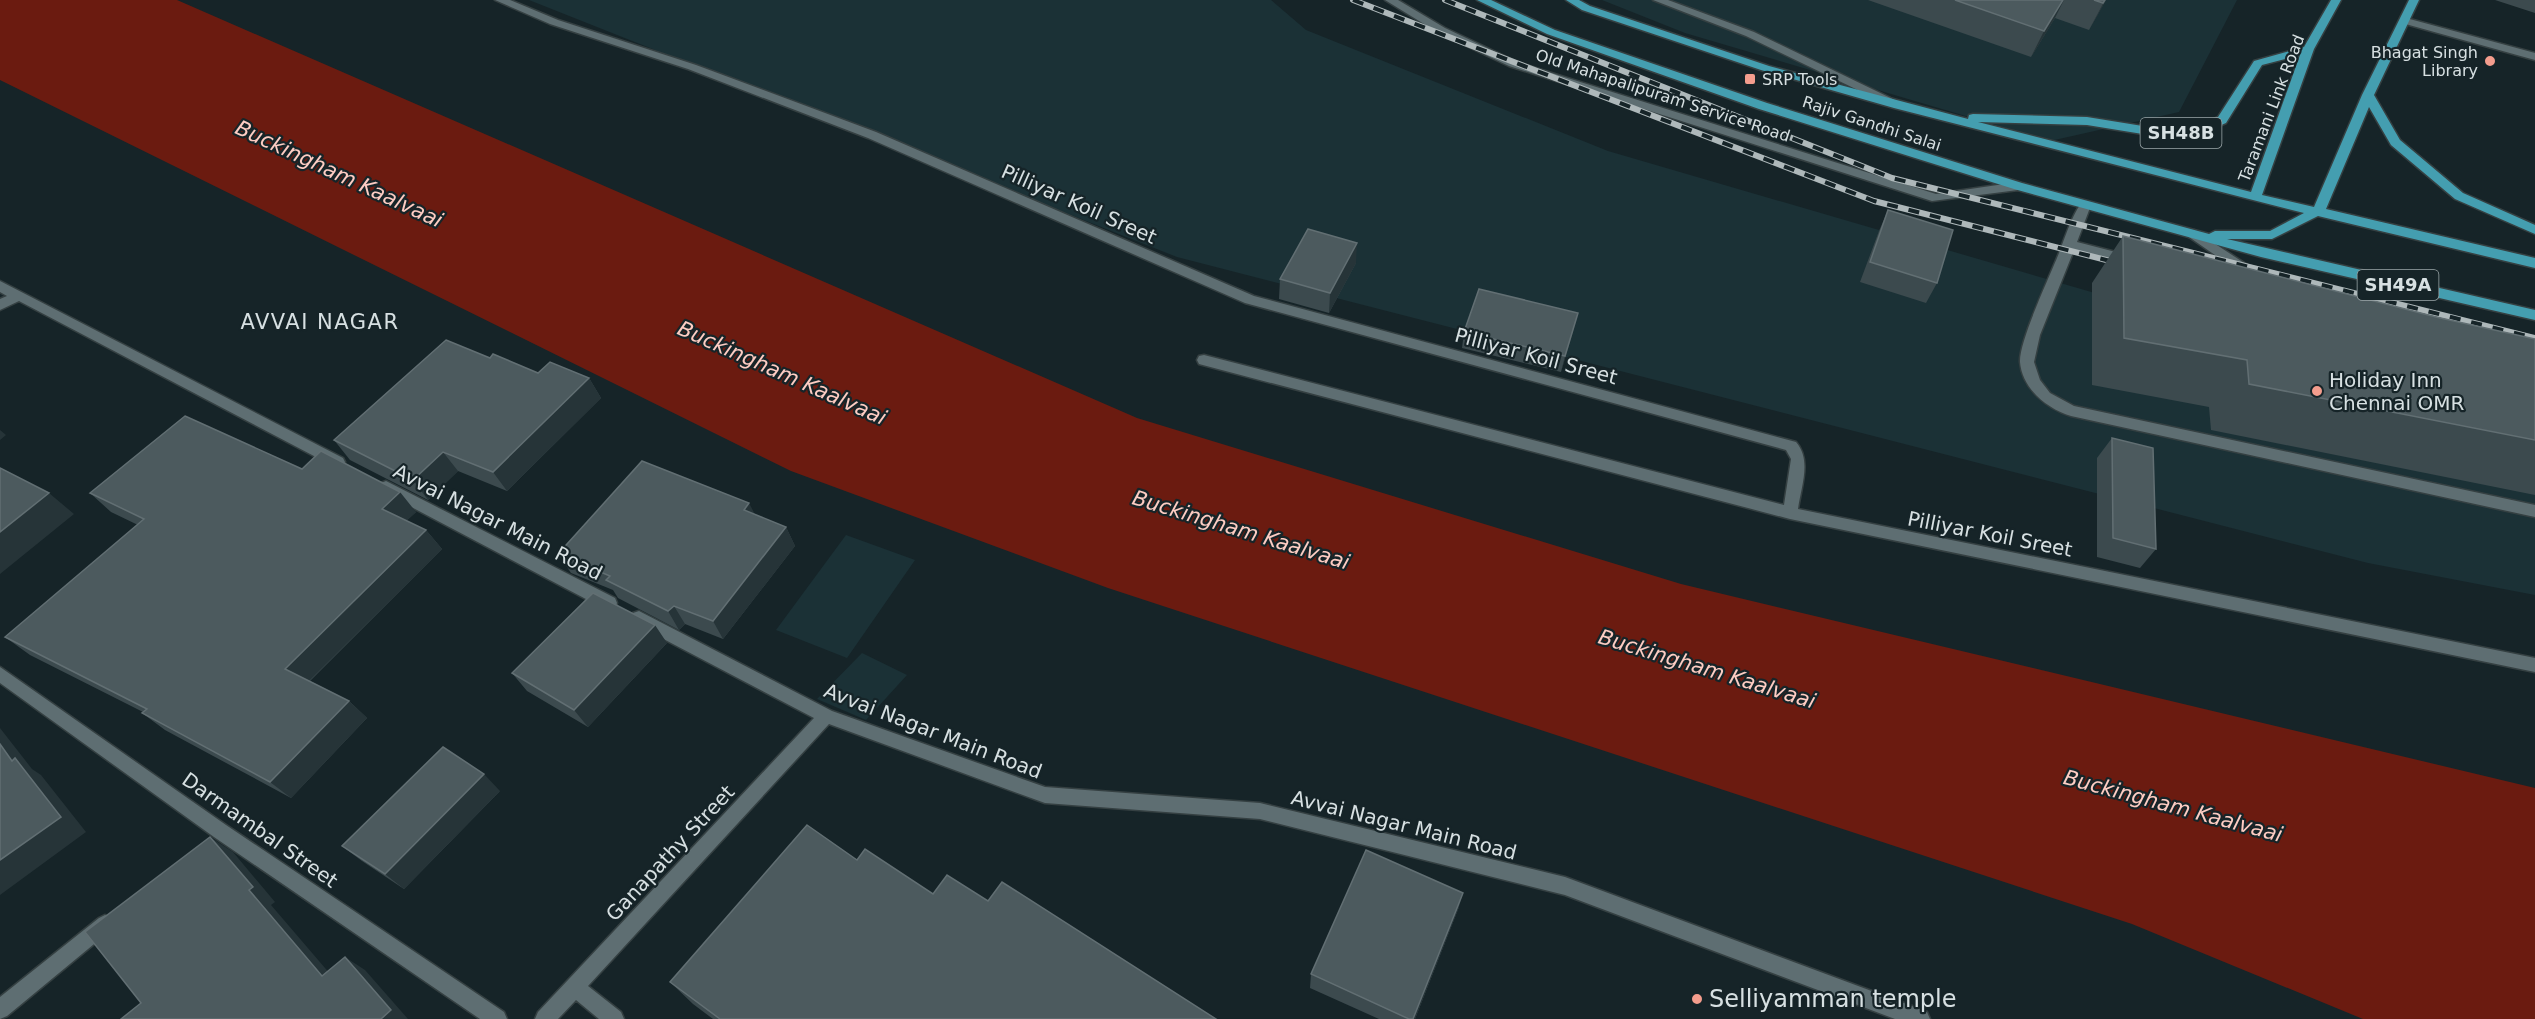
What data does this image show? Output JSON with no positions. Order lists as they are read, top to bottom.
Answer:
{
  "streets": {
    "main road": [
      "Taramani Link Road",
      "Rajiv Gandhi Salai",
      "SH48B",
      "SH49A"
    ],
    "street": [
      "Old Mahapalipuram Service Road",
      "Pilliyar Koil Sreet",
      "Avvai Nagar Main Road",
      "Darmambal Street",
      "Ganapathy Street"
    ]
  },
  "crossings": [
    ["Old Mahapalipuram Service Road", "Rajiv Gandhi Salai"],
    ["Taramani Link Road", "Rajiv Gandhi Salai"],
    ["Taramani Link Road", "SH48B"],
    ["Rajiv Gandhi Salai", "SH48B"],
    ["Avvai Nagar Main Road", "Ganapathy Street"]
  ],
  "districts": ["AVVAI NAGAR"],
  "water": ["Buckingham Kaalvaai"],
  "places": {
    "other": ["Bhagat Singh Library", "Holiday Inn Chennai OMR", "Selliyamman temple"],
    "transit": ["SRP Tools"]
  }
}
